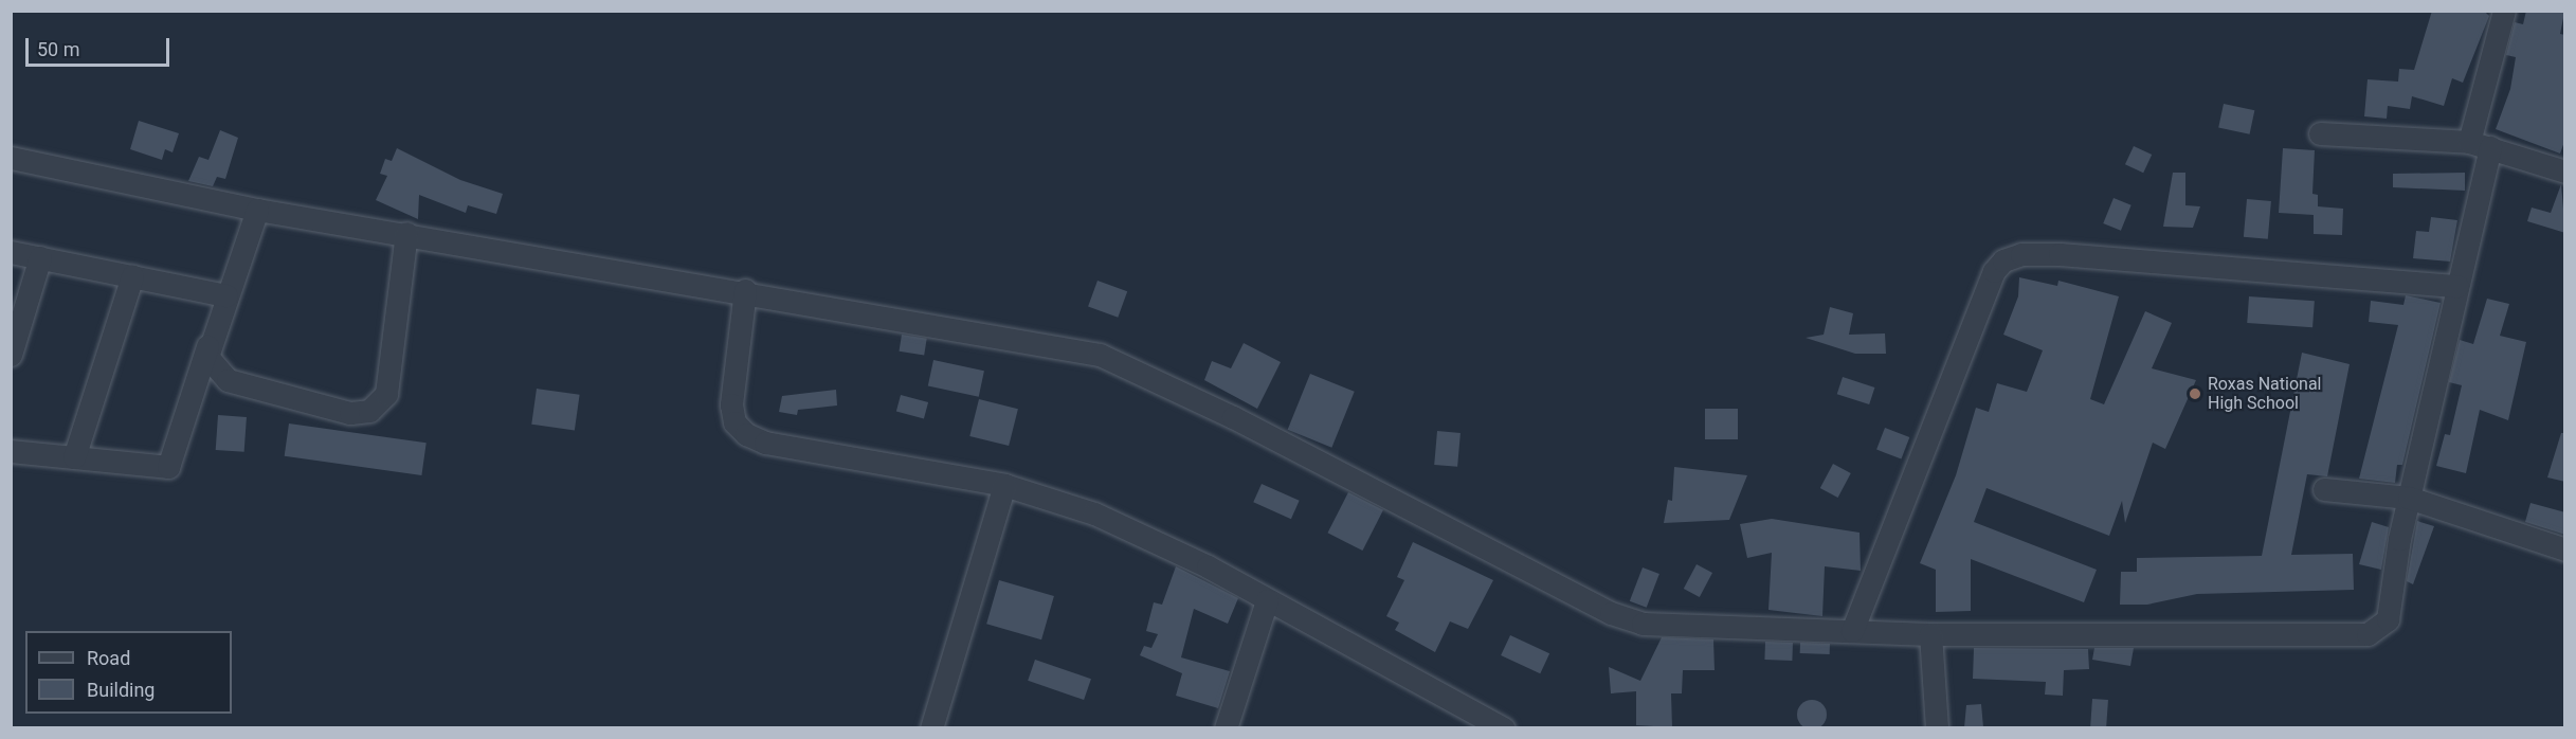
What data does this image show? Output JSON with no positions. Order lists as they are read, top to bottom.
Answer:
{
  "places": ["Roxas National High School"],
  "legend": ["Road", "Building"],
  "scale_bar": "50 m"
}
